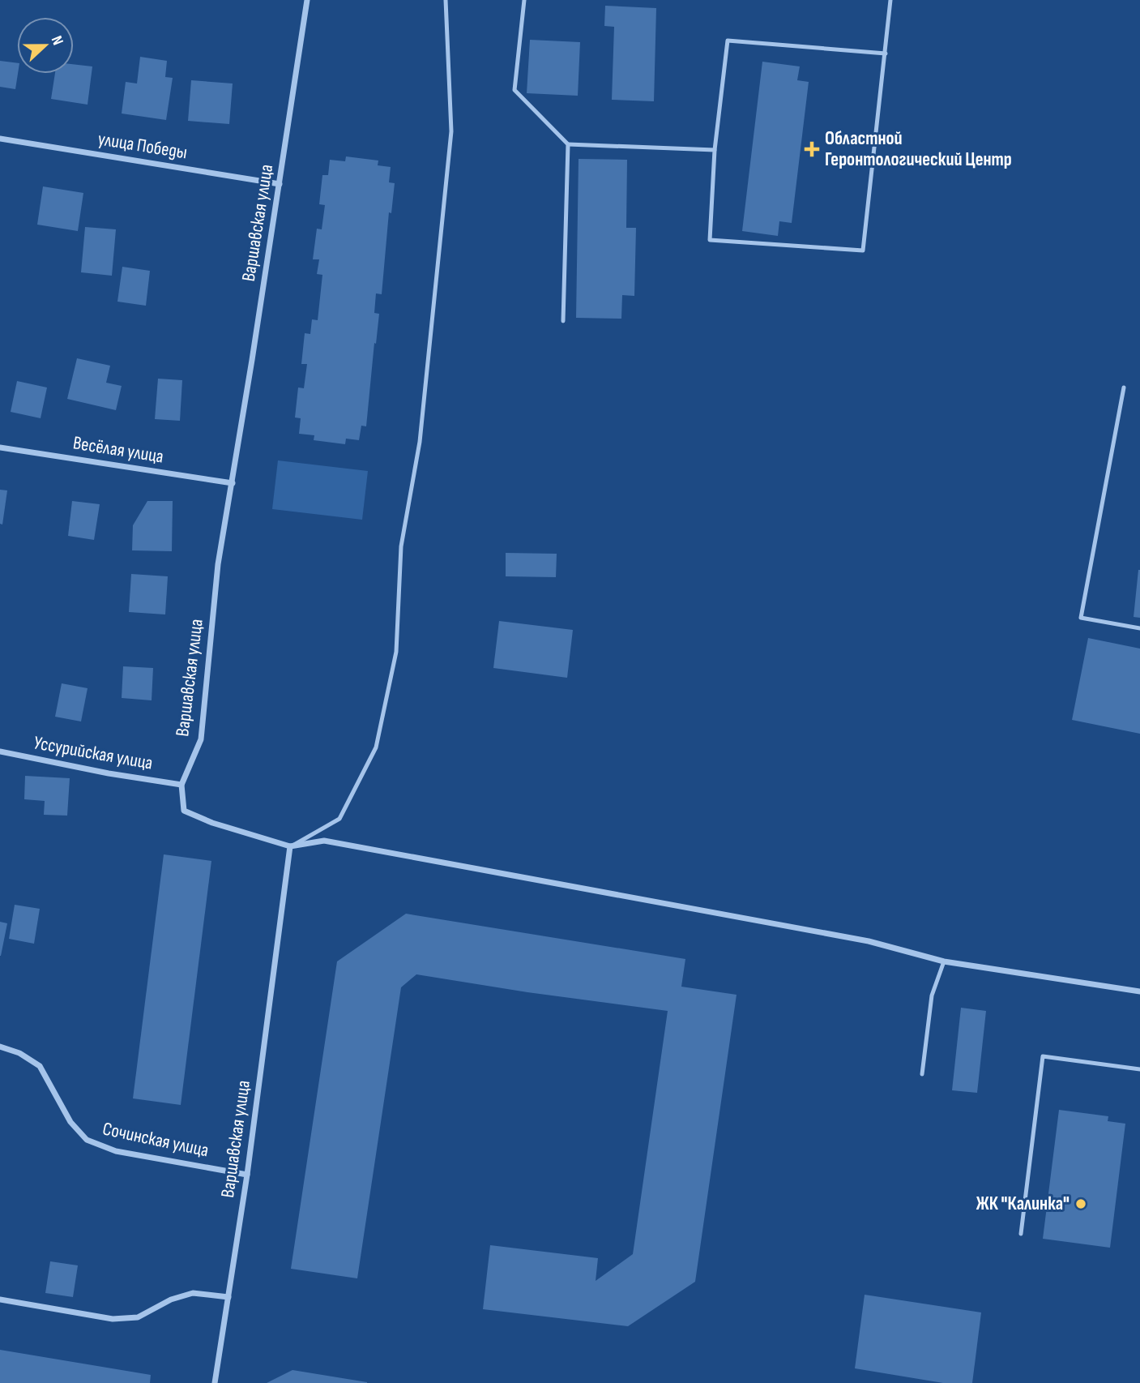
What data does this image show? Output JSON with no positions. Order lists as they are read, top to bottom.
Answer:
{
  "streets": {
    "street": [
      "улица Победы",
      "Варшавская улица",
      "Весёлая улица",
      "Уссурийская улица",
      "Сочинская улица"
    ]
  },
  "crossings": [
    ["улица Победы", "Варшавская улица"],
    ["Варшавская улица", "Весёлая улица"],
    ["Варшавская улица", "Уссурийская улица"],
    ["Варшавская улица", "Сочинская улица"]
  ],
  "places": {
    "health": ["Областной Геронтологический Центр"],
    "other": ["ЖК \"Калинка\""]
  },
  "north": "right"
}
